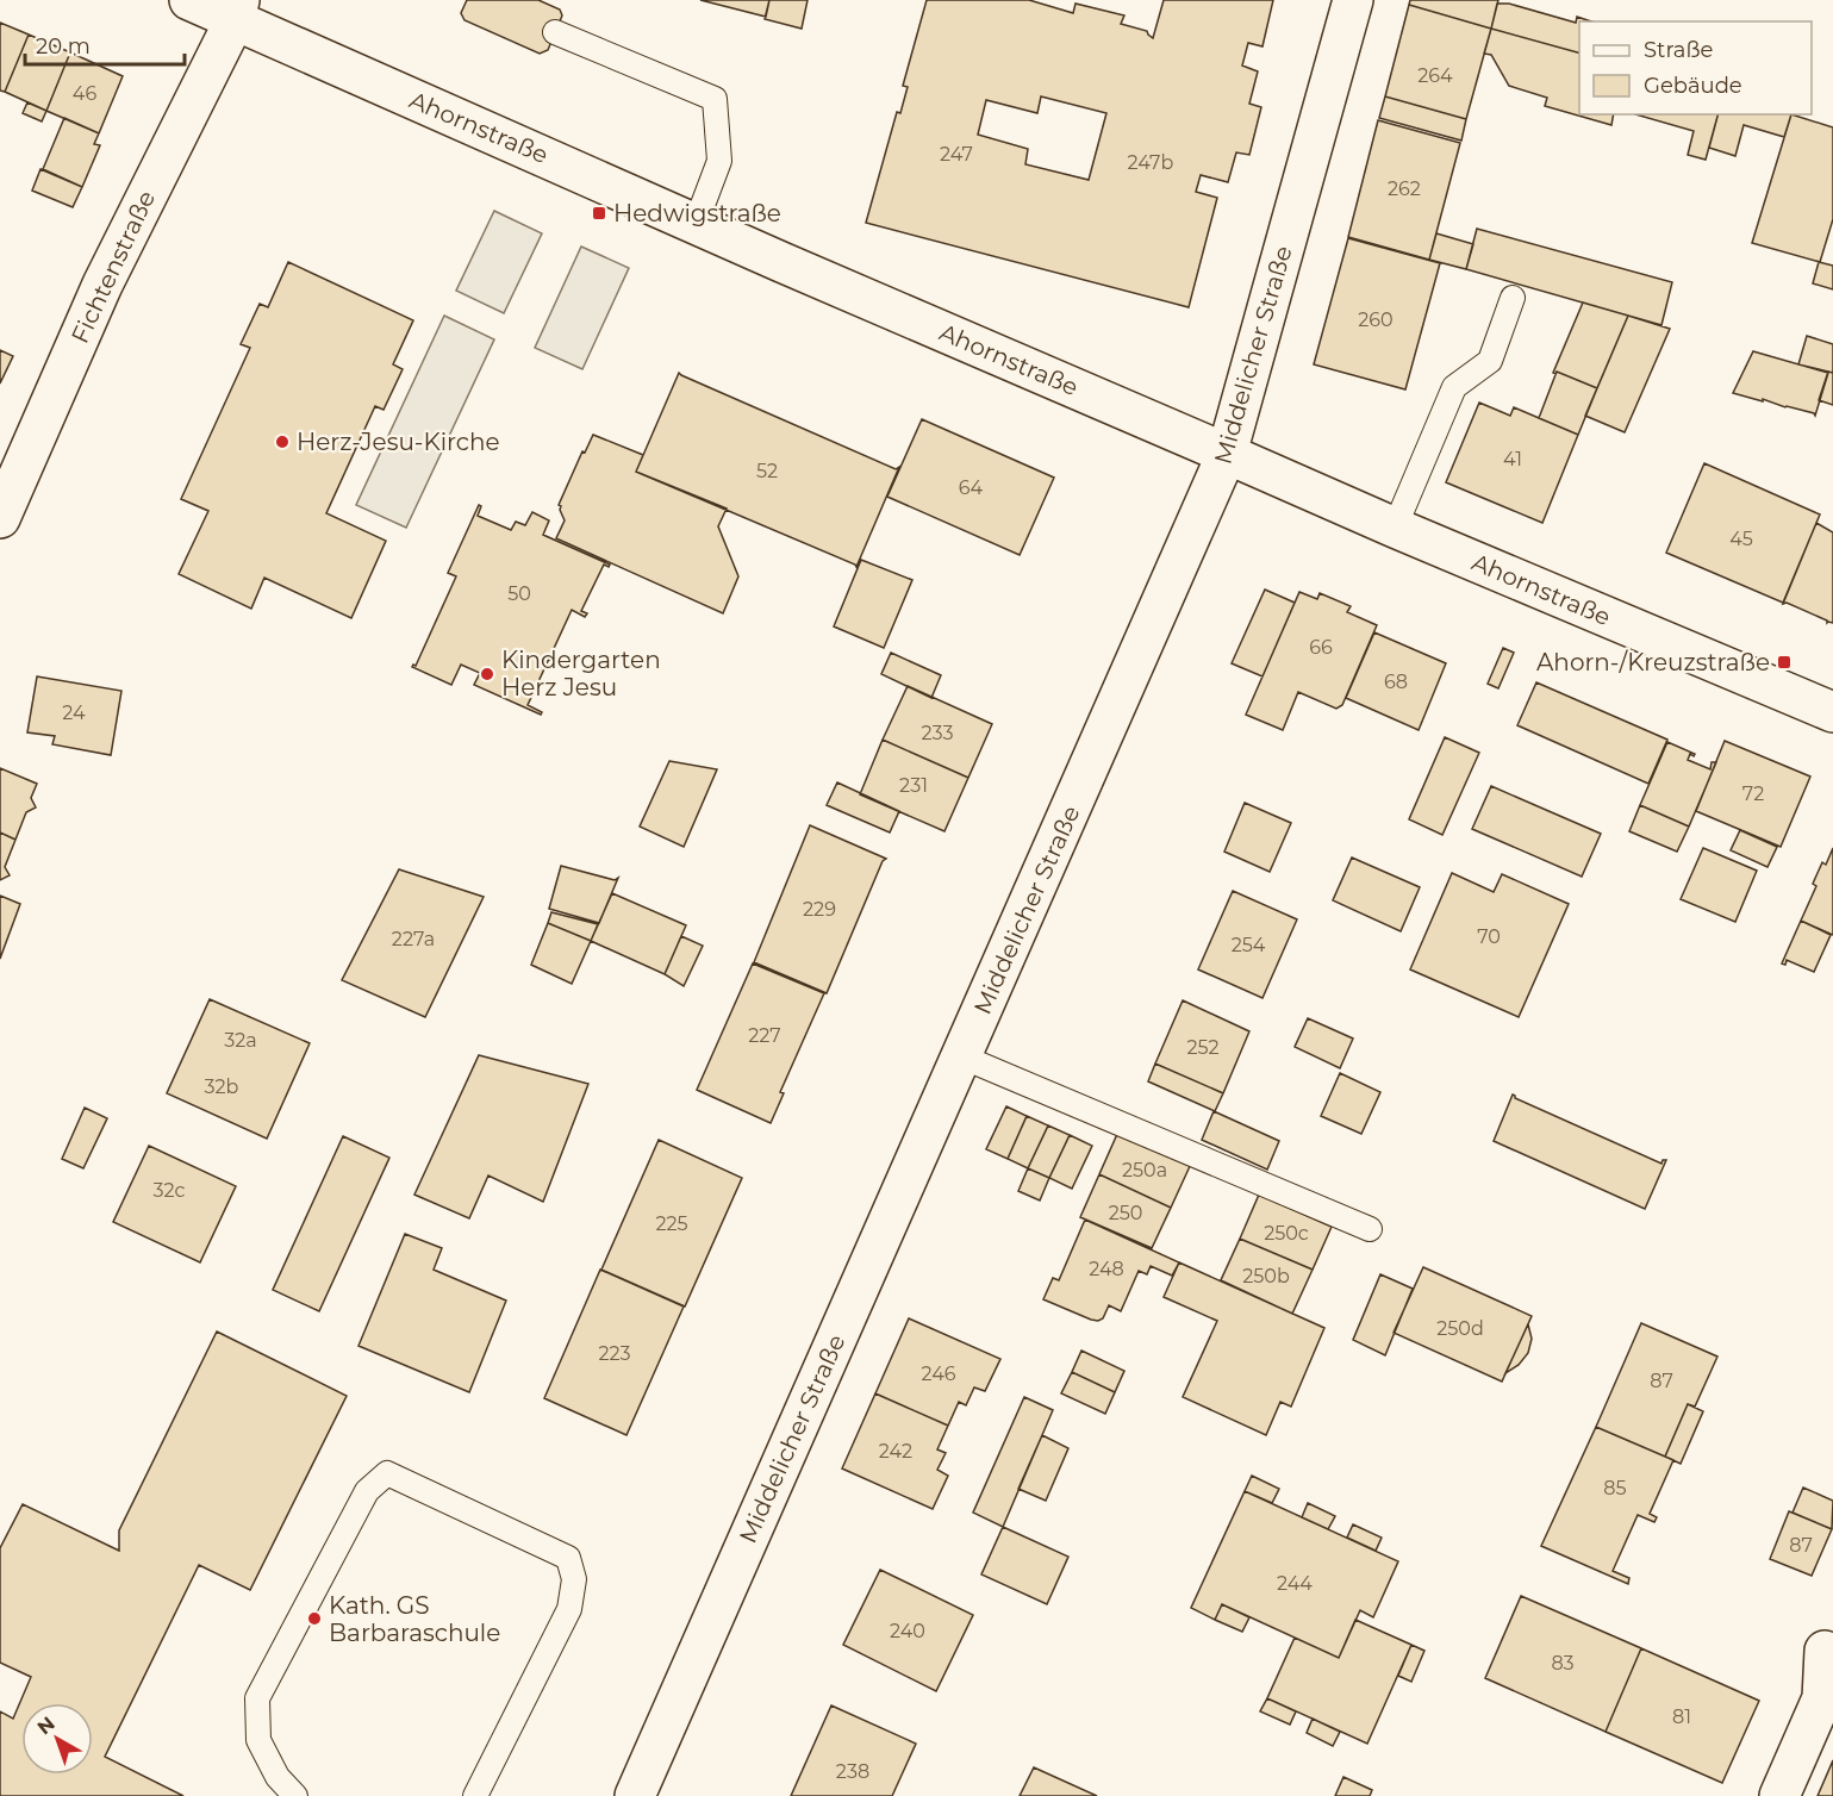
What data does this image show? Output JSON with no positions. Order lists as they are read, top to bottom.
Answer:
{
  "streets": {
    "street": ["Ahornstraße", "Fichtenstraße", "Middelicher Straße"]
  },
  "crossings": [
    ["Ahornstraße", "Fichtenstraße"],
    ["Ahornstraße", "Middelicher Straße"]
  ],
  "places": {
    "transit": ["Hedwigstraße", "Ahorn-/Kreuzstraße"],
    "other": ["Herz-Jesu-Kirche", "Kindergarten Herz Jesu", "Kath. GS Barbaraschule"]
  },
  "house_numbers": [
    "264",
    "46",
    "247",
    "247b",
    "262",
    "260",
    "41",
    "52",
    "64",
    "45",
    "50",
    "66",
    "68",
    "24",
    "233",
    "231",
    "72",
    "229",
    "70",
    "227a",
    "254",
    "227",
    "32a",
    "252",
    "32b",
    "250a",
    "32c",
    "250",
    "225",
    "250c",
    "248",
    "250b",
    "250d",
    "223",
    "246",
    "87",
    "242",
    "85",
    "87",
    "244",
    "240",
    "83",
    "81",
    "238"
  ],
  "legend": ["Straße", "Gebäude"],
  "scale_bar": "20 m",
  "north": "top left"
}
